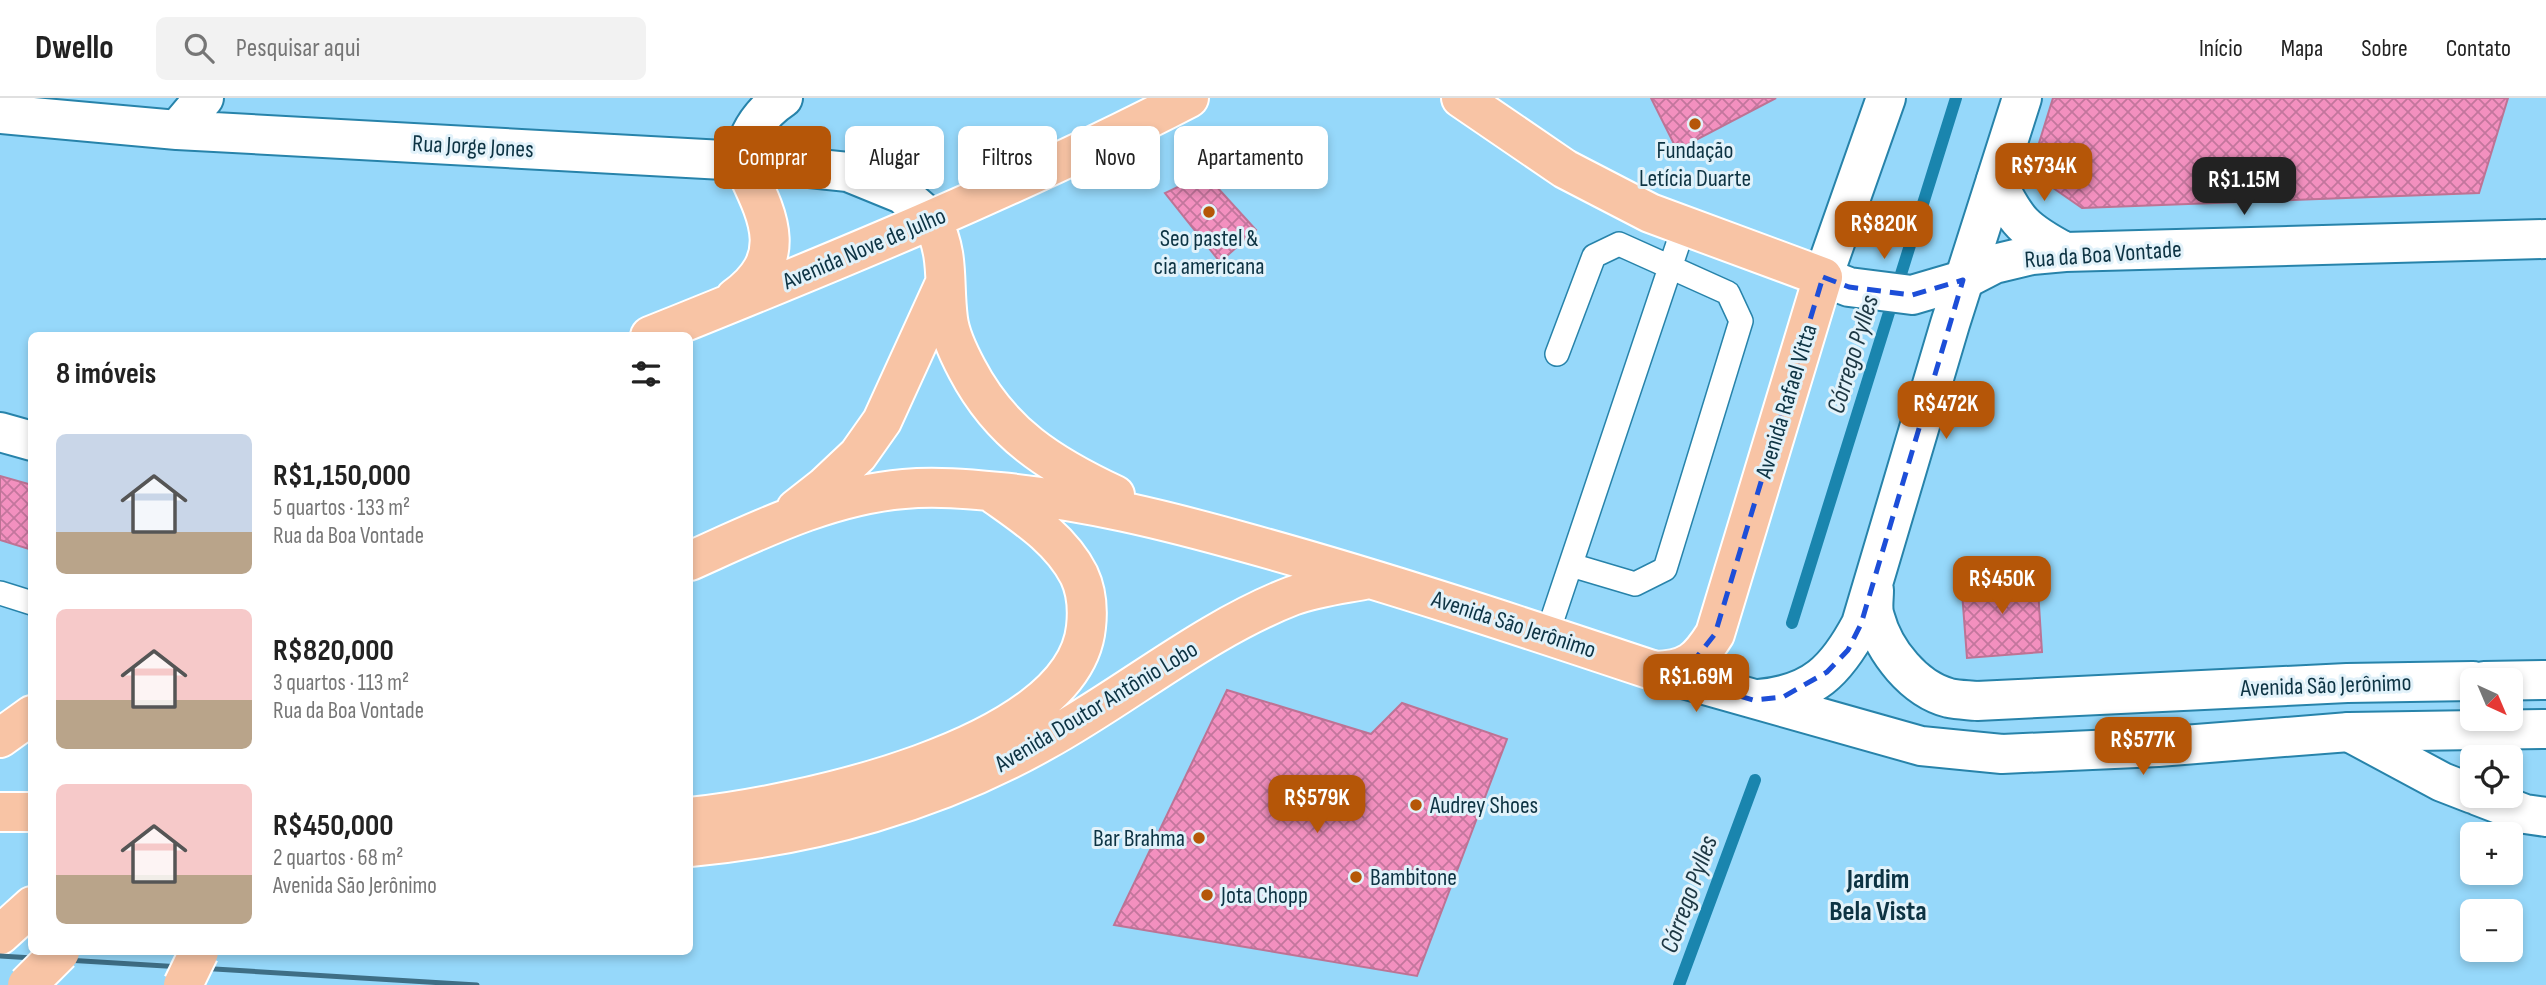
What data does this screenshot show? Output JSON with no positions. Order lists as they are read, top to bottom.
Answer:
{
  "streets": {
    "main road": [
      "Rua Jorge Jones",
      "Avenida Nove de Julho",
      "Rua da Boa Vontade",
      "Avenida Rafael Vitta",
      "Avenida São Jerônimo",
      "Avenida Doutor Antônio Lobo"
    ]
  },
  "crossings": [
    ["Rua Jorge Jones", "Avenida Nove de Julho"],
    ["Rua da Boa Vontade", "Avenida Rafael Vitta"],
    ["Avenida Rafael Vitta", "Avenida São Jerônimo"],
    ["Avenida São Jerônimo", "Avenida Doutor Antônio Lobo"]
  ],
  "districts": ["Jardim Bela Vista"],
  "water": ["Córrego Pylles"],
  "places": [
    "Fundação Letícia Duarte",
    "Seo pastel & cia americana",
    "Audrey Shoes",
    "Bar Brahma",
    "Bambitone",
    "Jota Chopp"
  ],
  "north": "bottom right",
  "page": {
    "header": "Dwello",
    "search": "Pesquisar aqui",
    "nav": [
      "Início",
      "Mapa",
      "Sobre",
      "Contato"
    ],
    "chip": [
      "Comprar",
      "Alugar",
      "Filtros",
      "Novo",
      "Apartamento"
    ],
    "price": [
      "R$734K",
      "R$1.15M",
      "R$820K",
      "R$472K",
      "R$450K",
      "R$1.69M",
      "R$577K",
      "R$579K"
    ],
    "heading": "8 imóveis",
    "list": [
      {
        "name": "R$1,150,000",
        "note": "5 quartos · 133 m² · Rua da Boa Vontade"
      },
      {
        "name": "R$820,000",
        "note": "3 quartos · 113 m² · Rua da Boa Vontade"
      },
      {
        "name": "R$450,000",
        "note": "2 quartos · 68 m² · Avenida São Jerônimo"
      }
    ],
    "map_buttons": ["+", "−"]
  }
}
